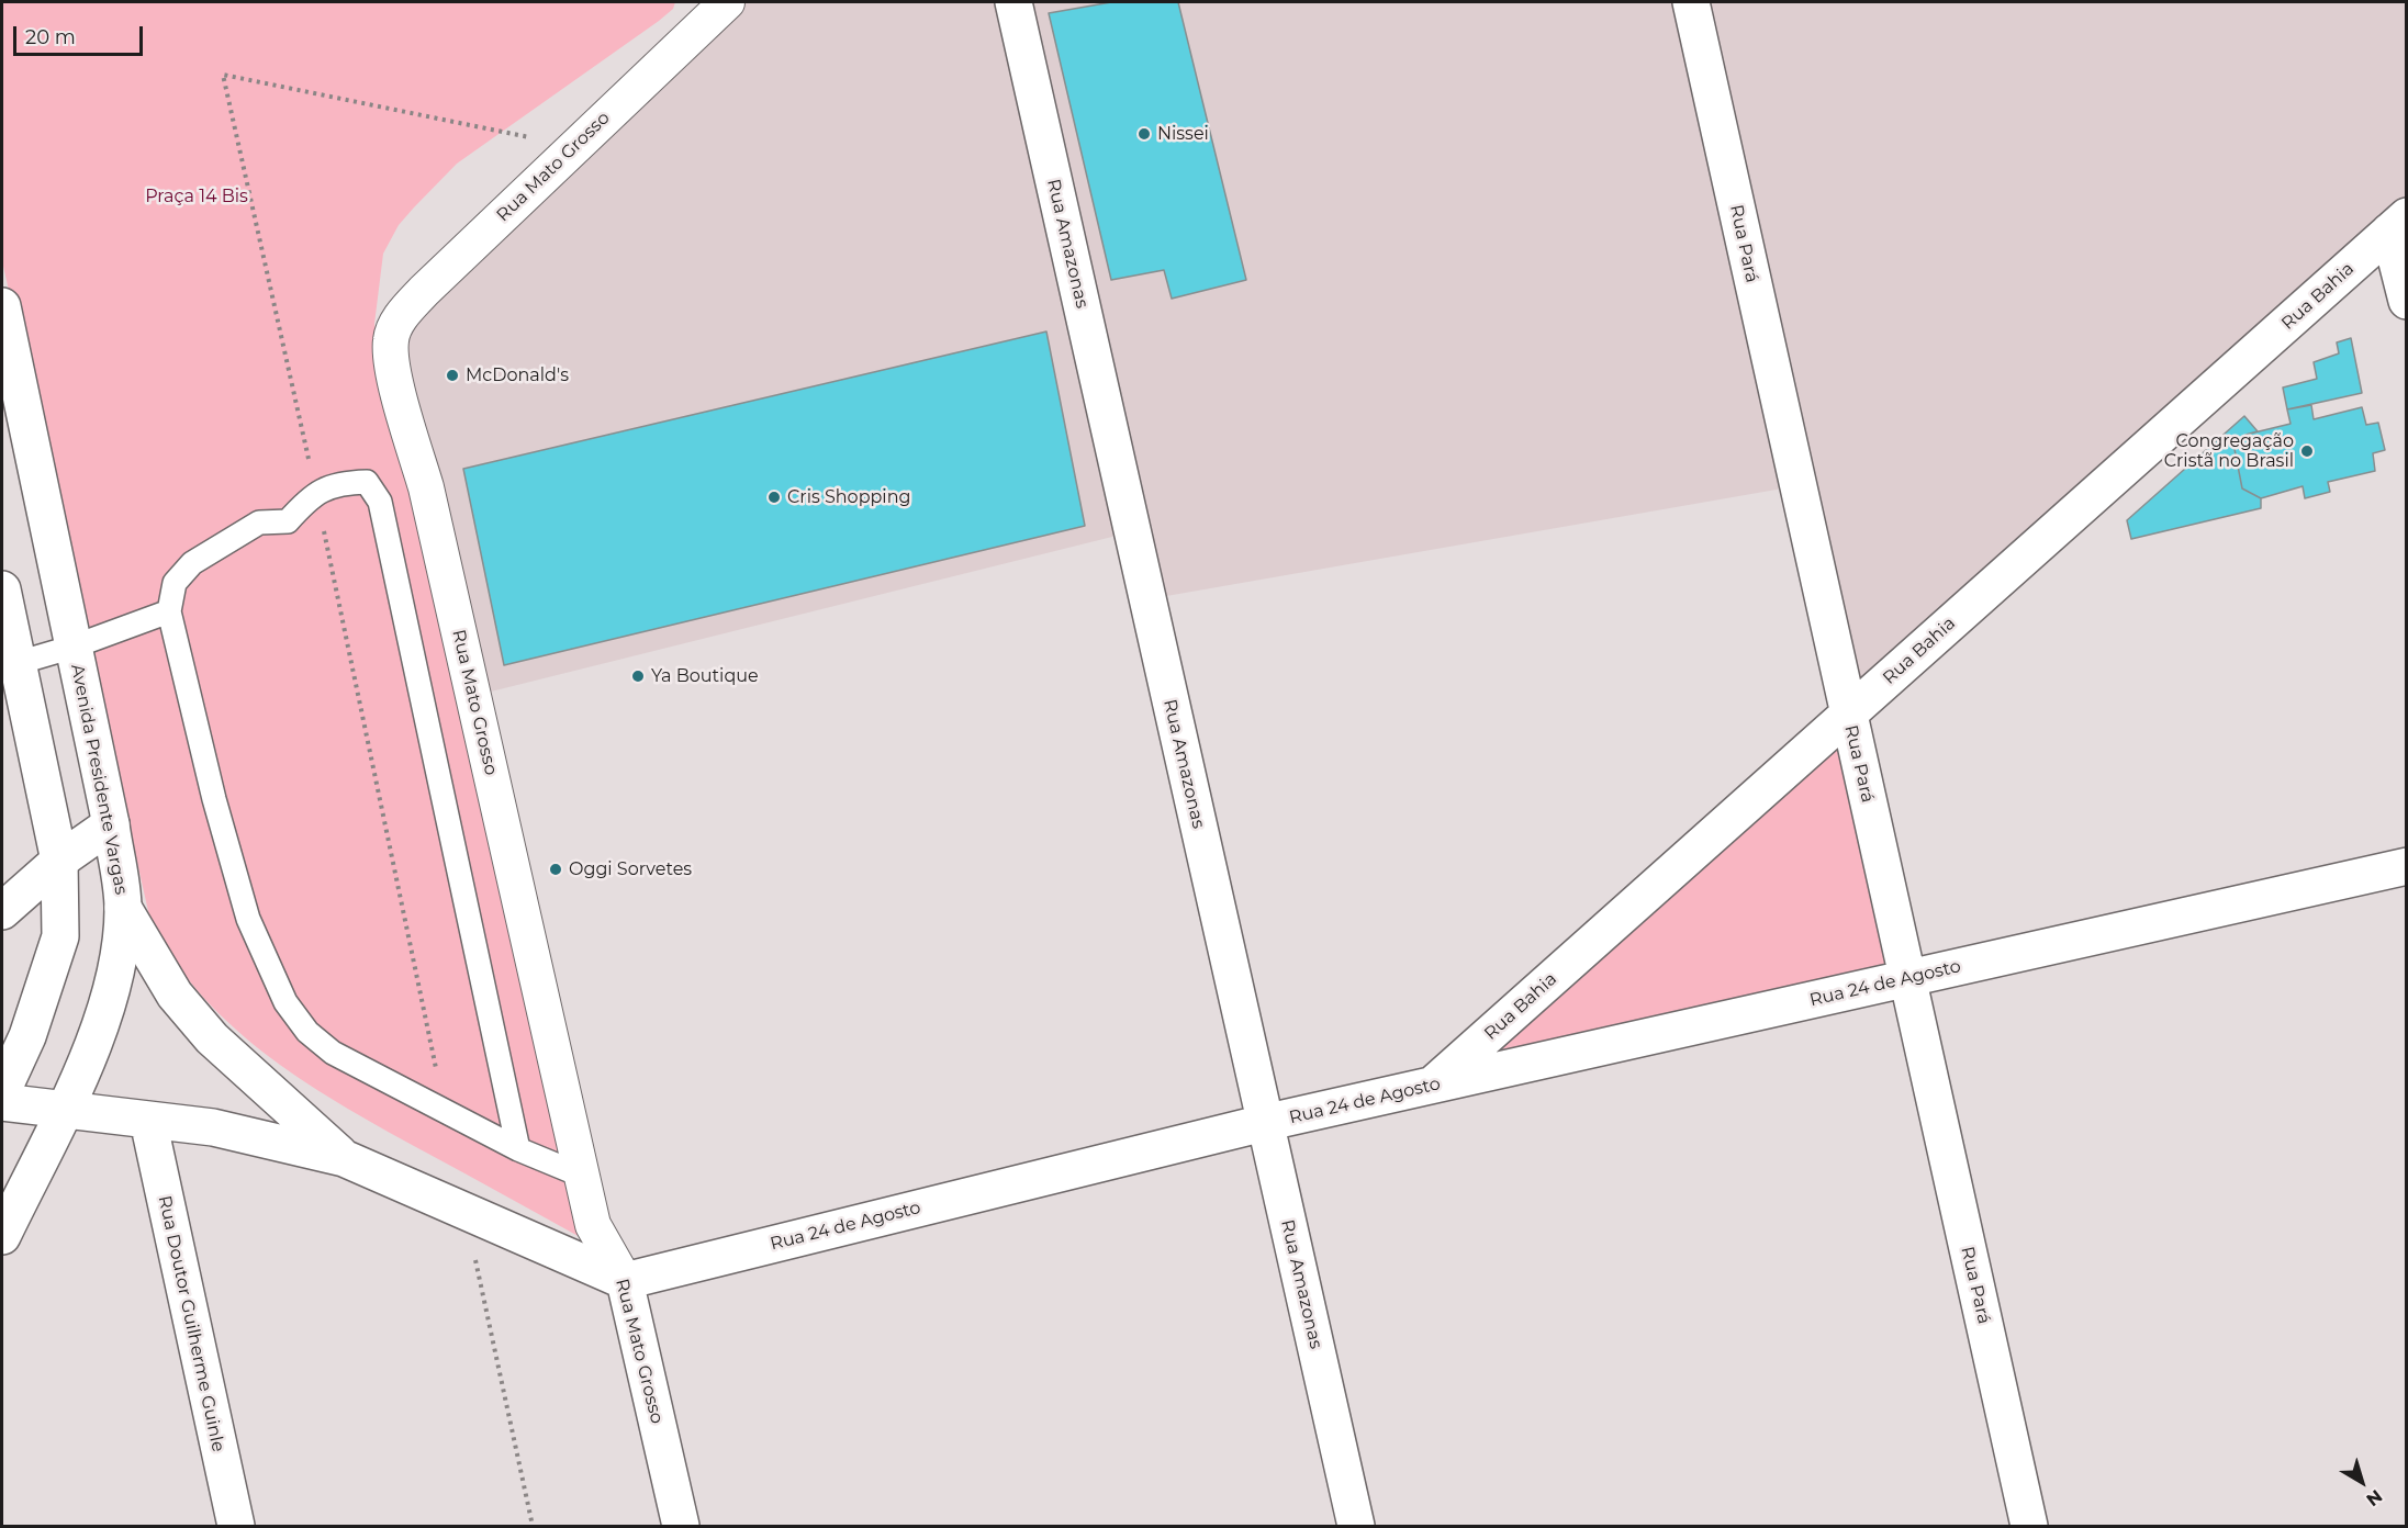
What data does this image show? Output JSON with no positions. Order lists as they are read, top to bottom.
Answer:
{
  "streets": {
    "street": [
      "Rua Mato Grosso",
      "Rua Amazonas",
      "Rua Pará",
      "Rua Bahia",
      "Avenida Presidente Vargas",
      "Rua 24 de Agosto",
      "Rua Doutor Guilherme Guinle"
    ]
  },
  "crossings": [
    ["Rua Mato Grosso", "Rua 24 de Agosto"],
    ["Rua Amazonas", "Rua 24 de Agosto"],
    ["Rua Pará", "Rua Bahia"],
    ["Rua Pará", "Rua 24 de Agosto"],
    ["Rua Bahia", "Rua 24 de Agosto"]
  ],
  "parks": ["Praça 14 Bis"],
  "places": [
    "Nissei",
    "McDonald's",
    "Congregação Cristã no Brasil",
    "Cris Shopping",
    "Ya Boutique",
    "Oggi Sorvetes"
  ],
  "scale_bar": "20 m",
  "north": "bottom right"
}
